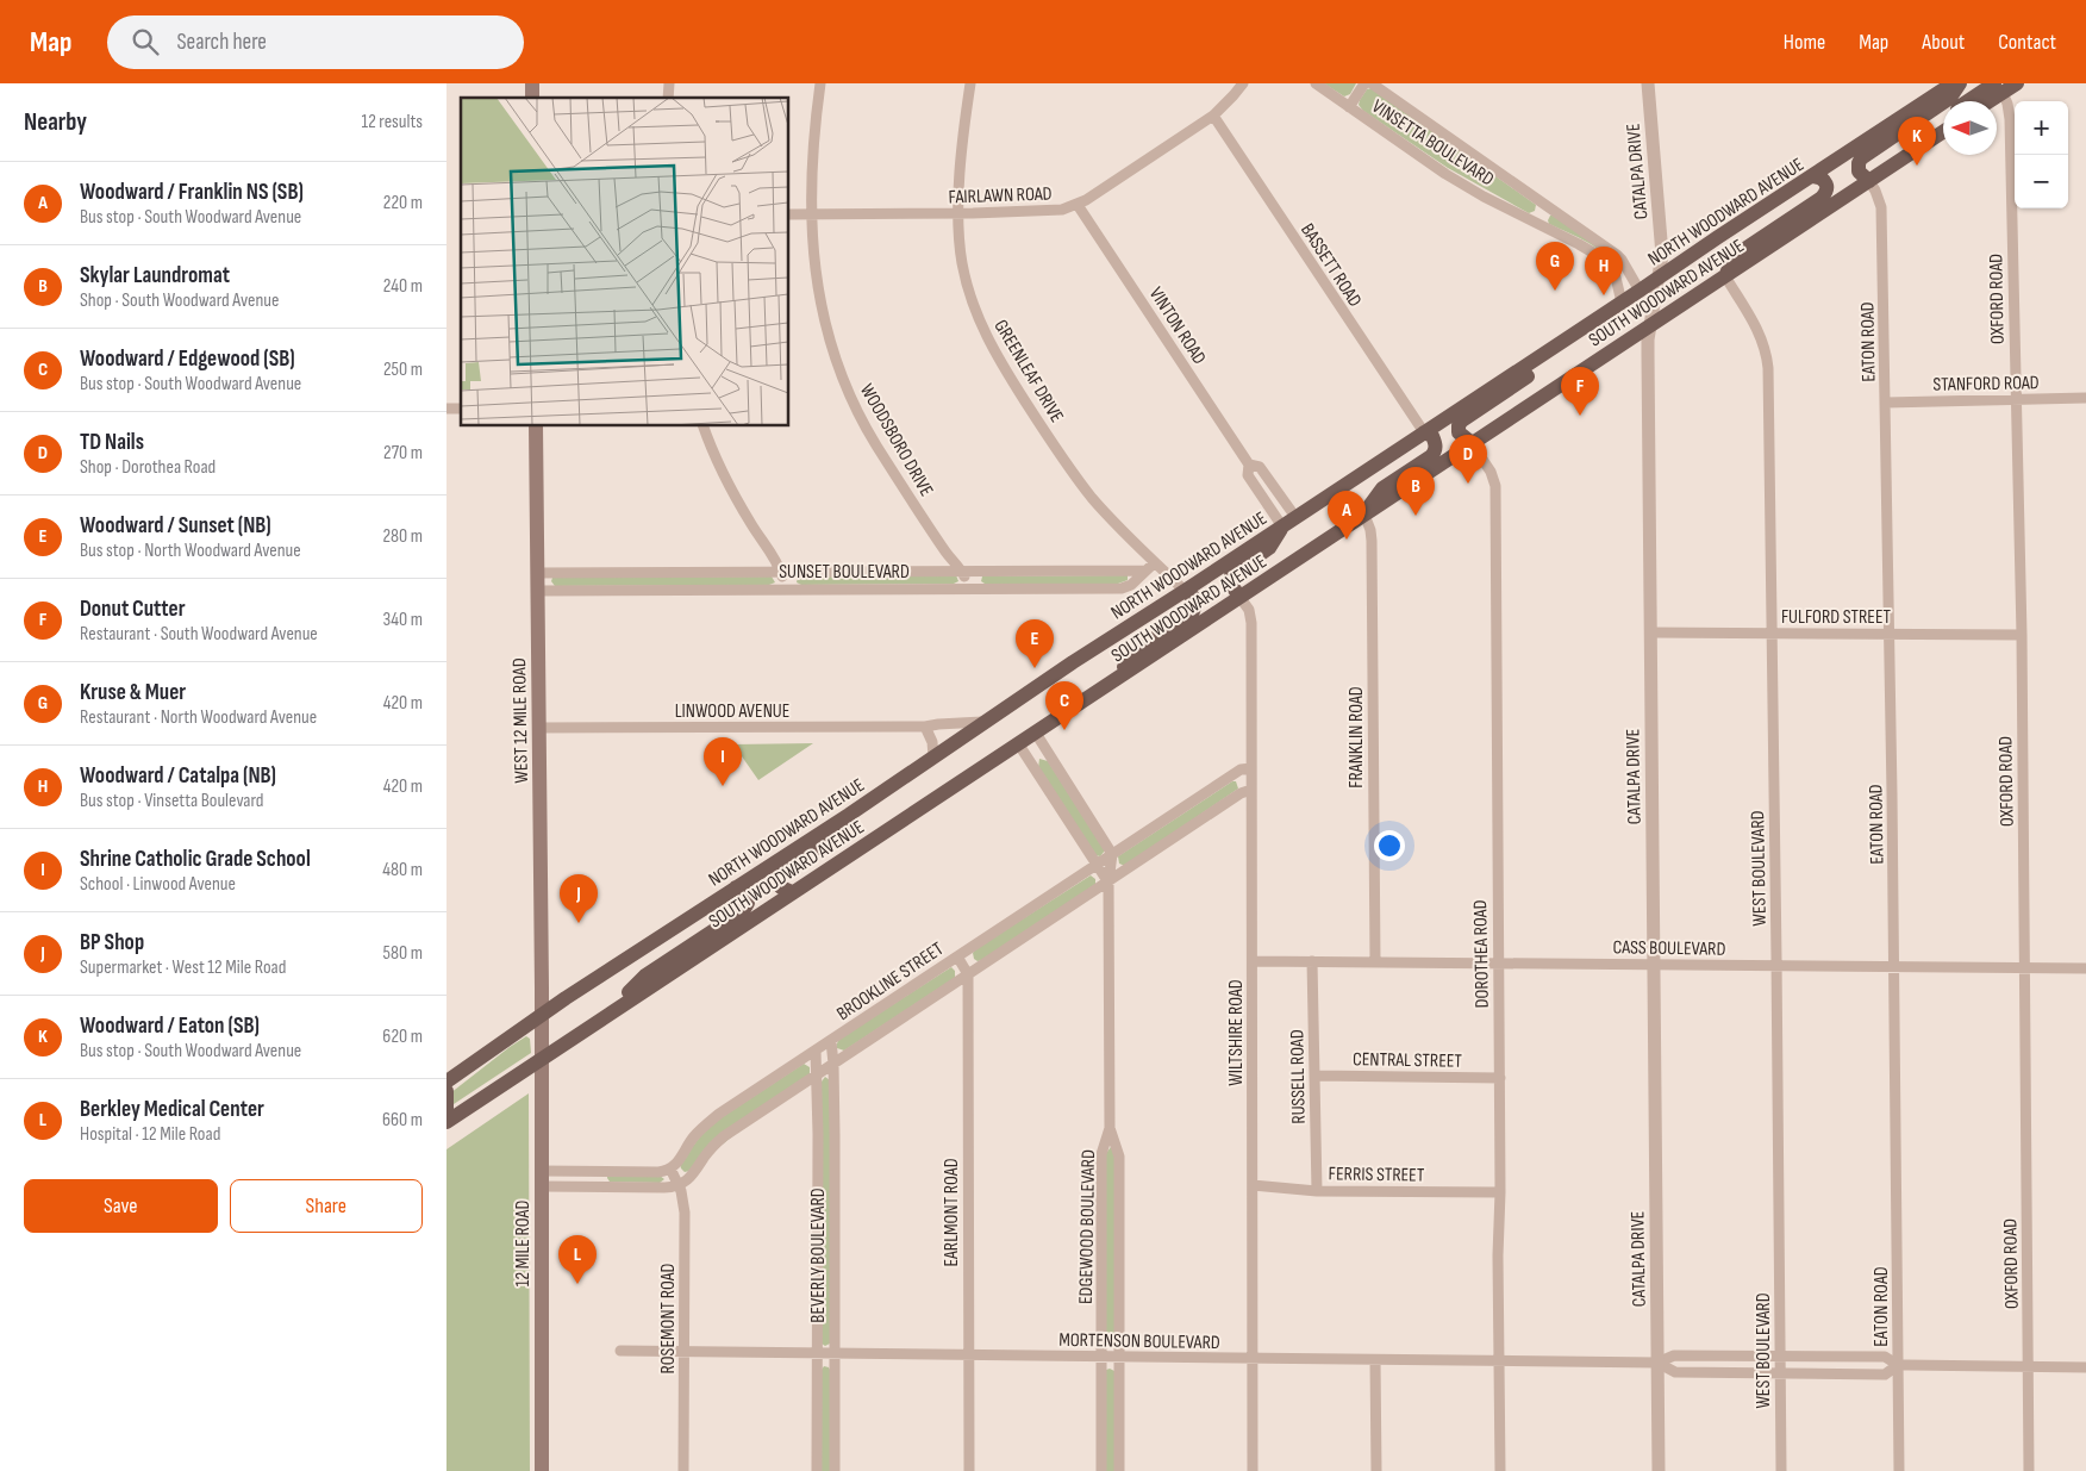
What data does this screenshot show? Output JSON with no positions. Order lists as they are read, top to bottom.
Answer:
{
  "streets": {
    "main road": [
      "NORTH WOODWARD AVENUE",
      "SOUTH WOODWARD AVENUE",
      "WEST 12 MILE ROAD",
      "12 MILE ROAD"
    ],
    "street": [
      "VINSETTA BOULEVARD",
      "CATALPA DRIVE",
      "FAIRLAWN ROAD",
      "BASSETT ROAD",
      "OXFORD ROAD",
      "VINTON ROAD",
      "EATON ROAD",
      "GREENLEAF DRIVE",
      "STANFORD ROAD",
      "WOODSBORO DRIVE",
      "SUNSET BOULEVARD",
      "FULFORD STREET",
      "LINWOOD AVENUE",
      "FRANKLIN ROAD",
      "WEST BOULEVARD",
      "CASS BOULEVARD",
      "DOROTHEA ROAD",
      "BROOKLINE STREET",
      "WILTSHIRE ROAD",
      "CENTRAL STREET",
      "RUSSELL ROAD",
      "FERRIS STREET",
      "EARLMONT ROAD",
      "EDGEWOOD BOULEVARD",
      "BEVERLY BOULEVARD",
      "ROSEMONT ROAD",
      "MORTENSON BOULEVARD"
    ]
  },
  "crossings": [
    ["VINSETTA BOULEVARD", "NORTH WOODWARD AVENUE"],
    ["CATALPA DRIVE", "NORTH WOODWARD AVENUE"],
    ["CATALPA DRIVE", "SOUTH WOODWARD AVENUE"],
    ["CATALPA DRIVE", "FULFORD STREET"],
    ["CATALPA DRIVE", "CASS BOULEVARD"],
    ["CATALPA DRIVE", "MORTENSON BOULEVARD"],
    ["FAIRLAWN ROAD", "BASSETT ROAD"],
    ["FAIRLAWN ROAD", "VINTON ROAD"],
    ["FAIRLAWN ROAD", "GREENLEAF DRIVE"],
    ["FAIRLAWN ROAD", "WOODSBORO DRIVE"],
    ["NORTH WOODWARD AVENUE", "BASSETT ROAD"],
    ["NORTH WOODWARD AVENUE", "VINTON ROAD"],
    ["NORTH WOODWARD AVENUE", "GREENLEAF DRIVE"],
    ["NORTH WOODWARD AVENUE", "LINWOOD AVENUE"],
    ["NORTH WOODWARD AVENUE", "WEST 12 MILE ROAD"],
    ["NORTH WOODWARD AVENUE", "12 MILE ROAD"],
    ["SOUTH WOODWARD AVENUE", "EATON ROAD"],
    ["SOUTH WOODWARD AVENUE", "FRANKLIN ROAD"],
    ["SOUTH WOODWARD AVENUE", "WEST BOULEVARD"],
    ["SOUTH WOODWARD AVENUE", "DOROTHEA ROAD"],
    ["SOUTH WOODWARD AVENUE", "WILTSHIRE ROAD"],
    ["SOUTH WOODWARD AVENUE", "12 MILE ROAD"],
    ["OXFORD ROAD", "STANFORD ROAD"],
    ["OXFORD ROAD", "FULFORD STREET"],
    ["OXFORD ROAD", "CASS BOULEVARD"],
    ["OXFORD ROAD", "MORTENSON BOULEVARD"],
    ["EATON ROAD", "STANFORD ROAD"],
    ["EATON ROAD", "FULFORD STREET"],
    ["EATON ROAD", "CASS BOULEVARD"],
    ["EATON ROAD", "MORTENSON BOULEVARD"],
    ["GREENLEAF DRIVE", "SUNSET BOULEVARD"],
    ["WOODSBORO DRIVE", "SUNSET BOULEVARD"],
    ["SUNSET BOULEVARD", "WEST 12 MILE ROAD"],
    ["FULFORD STREET", "WEST BOULEVARD"],
    ["LINWOOD AVENUE", "WEST 12 MILE ROAD"],
    ["WEST 12 MILE ROAD", "12 MILE ROAD"],
    ["FRANKLIN ROAD", "CASS BOULEVARD"],
    ["WEST BOULEVARD", "CASS BOULEVARD"],
    ["WEST BOULEVARD", "MORTENSON BOULEVARD"],
    ["CASS BOULEVARD", "DOROTHEA ROAD"],
    ["CASS BOULEVARD", "WILTSHIRE ROAD"],
    ["CASS BOULEVARD", "RUSSELL ROAD"],
    ["DOROTHEA ROAD", "CENTRAL STREET"],
    ["DOROTHEA ROAD", "FERRIS STREET"],
    ["DOROTHEA ROAD", "MORTENSON BOULEVARD"],
    ["BROOKLINE STREET", "WILTSHIRE ROAD"],
    ["BROOKLINE STREET", "EARLMONT ROAD"],
    ["BROOKLINE STREET", "EDGEWOOD BOULEVARD"],
    ["BROOKLINE STREET", "BEVERLY BOULEVARD"],
    ["BROOKLINE STREET", "ROSEMONT ROAD"],
    ["WILTSHIRE ROAD", "FERRIS STREET"],
    ["WILTSHIRE ROAD", "MORTENSON BOULEVARD"],
    ["CENTRAL STREET", "RUSSELL ROAD"],
    ["RUSSELL ROAD", "FERRIS STREET"],
    ["EARLMONT ROAD", "MORTENSON BOULEVARD"],
    ["EDGEWOOD BOULEVARD", "MORTENSON BOULEVARD"],
    ["BEVERLY BOULEVARD", "MORTENSON BOULEVARD"],
    ["ROSEMONT ROAD", "MORTENSON BOULEVARD"]
  ],
  "north": "left",
  "page": {
    "header": "Map",
    "search": "Search here",
    "nav": [
      "Home",
      "Map",
      "About",
      "Contact"
    ],
    "heading": ["Nearby", "12 results"],
    "map_buttons": ["+", "−"],
    "pins": [
      "K",
      "G",
      "H",
      "F",
      "D",
      "B",
      "A",
      "E",
      "C",
      "I",
      "J",
      "L"
    ],
    "list": [
      {
        "mark": "A",
        "name": "Woodward / Franklin NS (SB)",
        "note": "Bus stop · South Woodward Avenue",
        "value": "220 m"
      },
      {
        "mark": "B",
        "name": "Skylar Laundromat",
        "note": "Shop · South Woodward Avenue",
        "value": "240 m"
      },
      {
        "mark": "C",
        "name": "Woodward / Edgewood (SB)",
        "note": "Bus stop · South Woodward Avenue",
        "value": "250 m"
      },
      {
        "mark": "D",
        "name": "TD Nails",
        "note": "Shop · Dorothea Road",
        "value": "270 m"
      },
      {
        "mark": "E",
        "name": "Woodward / Sunset (NB)",
        "note": "Bus stop · North Woodward Avenue",
        "value": "280 m"
      },
      {
        "mark": "F",
        "name": "Donut Cutter",
        "note": "Restaurant · South Woodward Avenue",
        "value": "340 m"
      },
      {
        "mark": "G",
        "name": "Kruse & Muer",
        "note": "Restaurant · North Woodward Avenue",
        "value": "420 m"
      },
      {
        "mark": "H",
        "name": "Woodward / Catalpa (NB)",
        "note": "Bus stop · Vinsetta Boulevard",
        "value": "420 m"
      },
      {
        "mark": "I",
        "name": "Shrine Catholic Grade School",
        "note": "School · Linwood Avenue",
        "value": "480 m"
      },
      {
        "mark": "J",
        "name": "BP Shop",
        "note": "Supermarket · West 12 Mile Road",
        "value": "580 m"
      },
      {
        "mark": "K",
        "name": "Woodward / Eaton (SB)",
        "note": "Bus stop · South Woodward Avenue",
        "value": "620 m"
      },
      {
        "mark": "L",
        "name": "Berkley Medical Center",
        "note": "Hospital · 12 Mile Road",
        "value": "660 m"
      }
    ],
    "buttons": ["Save", "Share"]
  }
}
